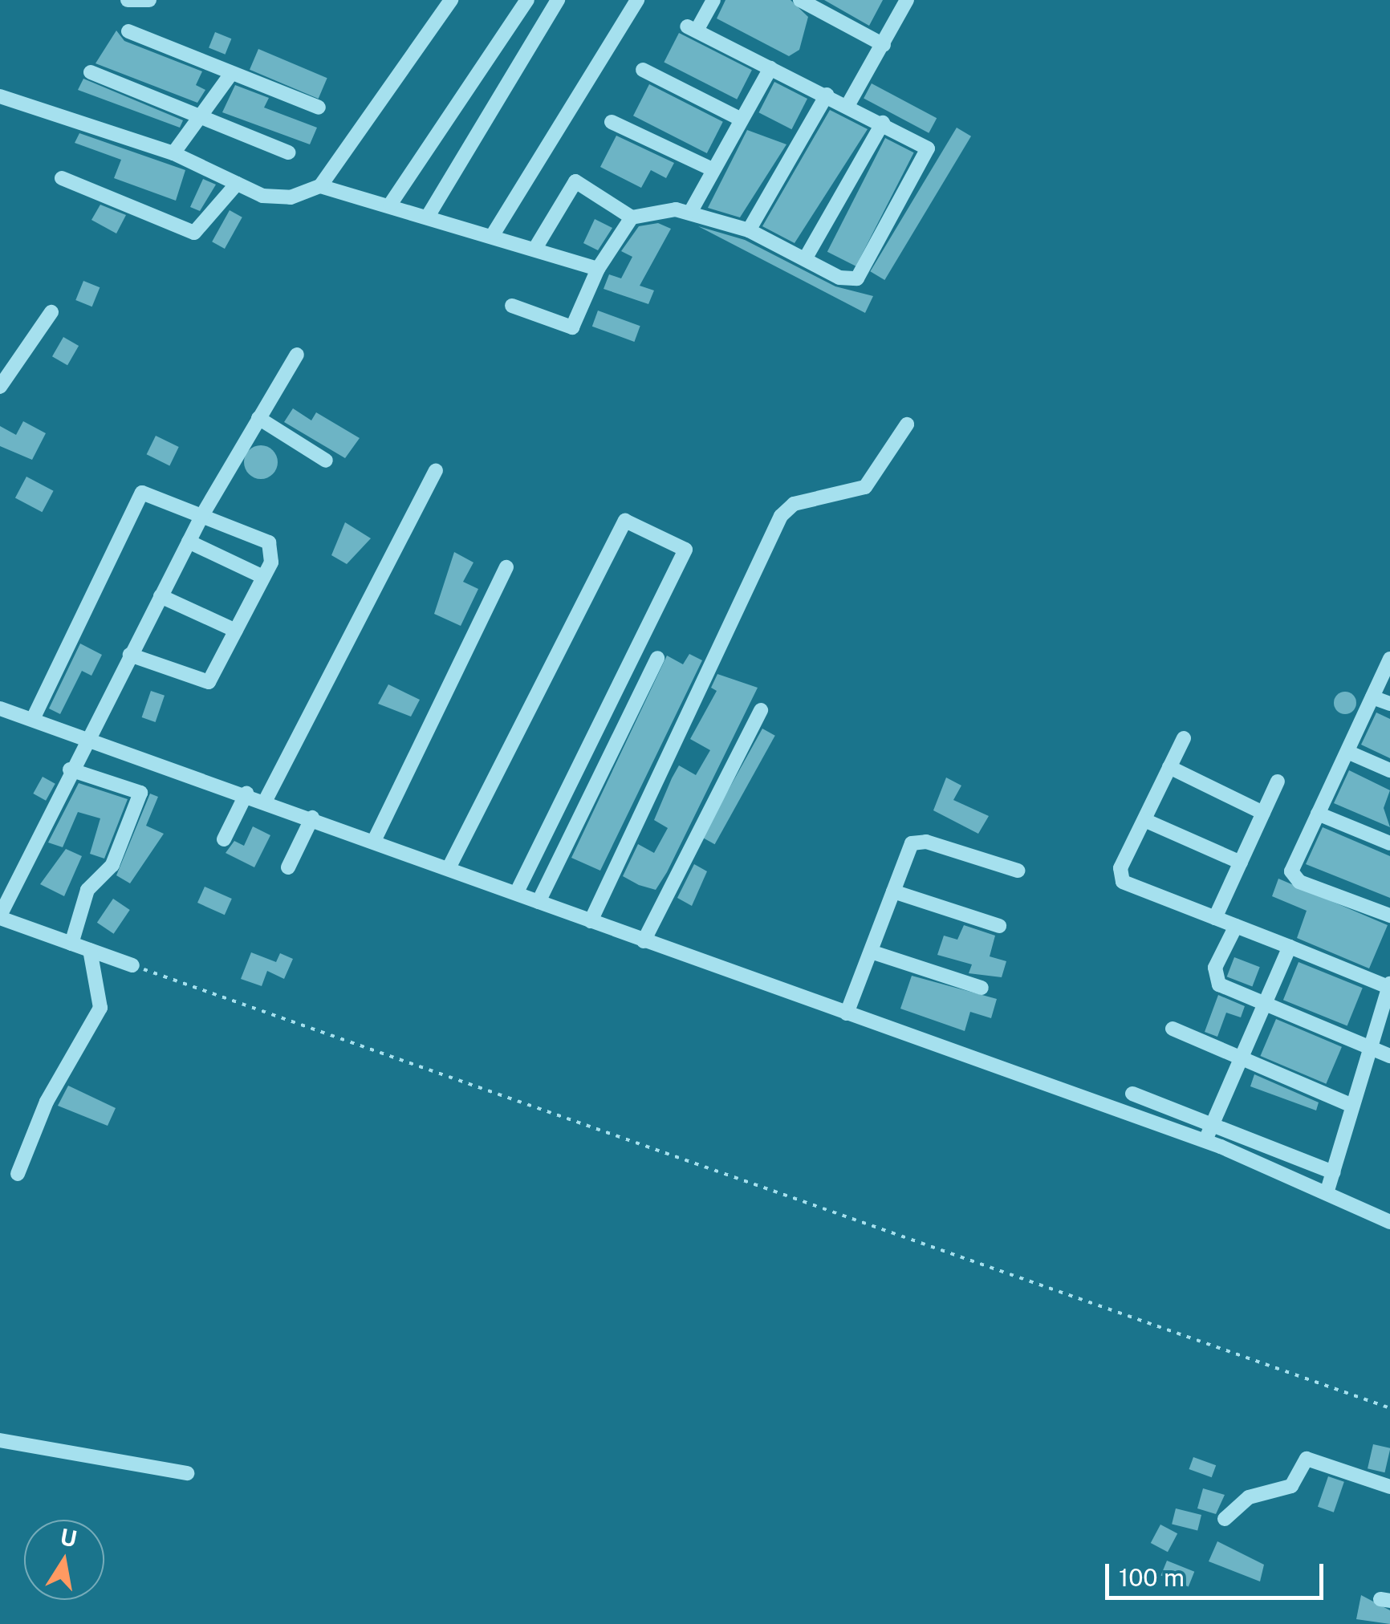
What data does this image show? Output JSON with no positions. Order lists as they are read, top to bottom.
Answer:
{
  "scale_bar": "100 m",
  "north": "top"
}
